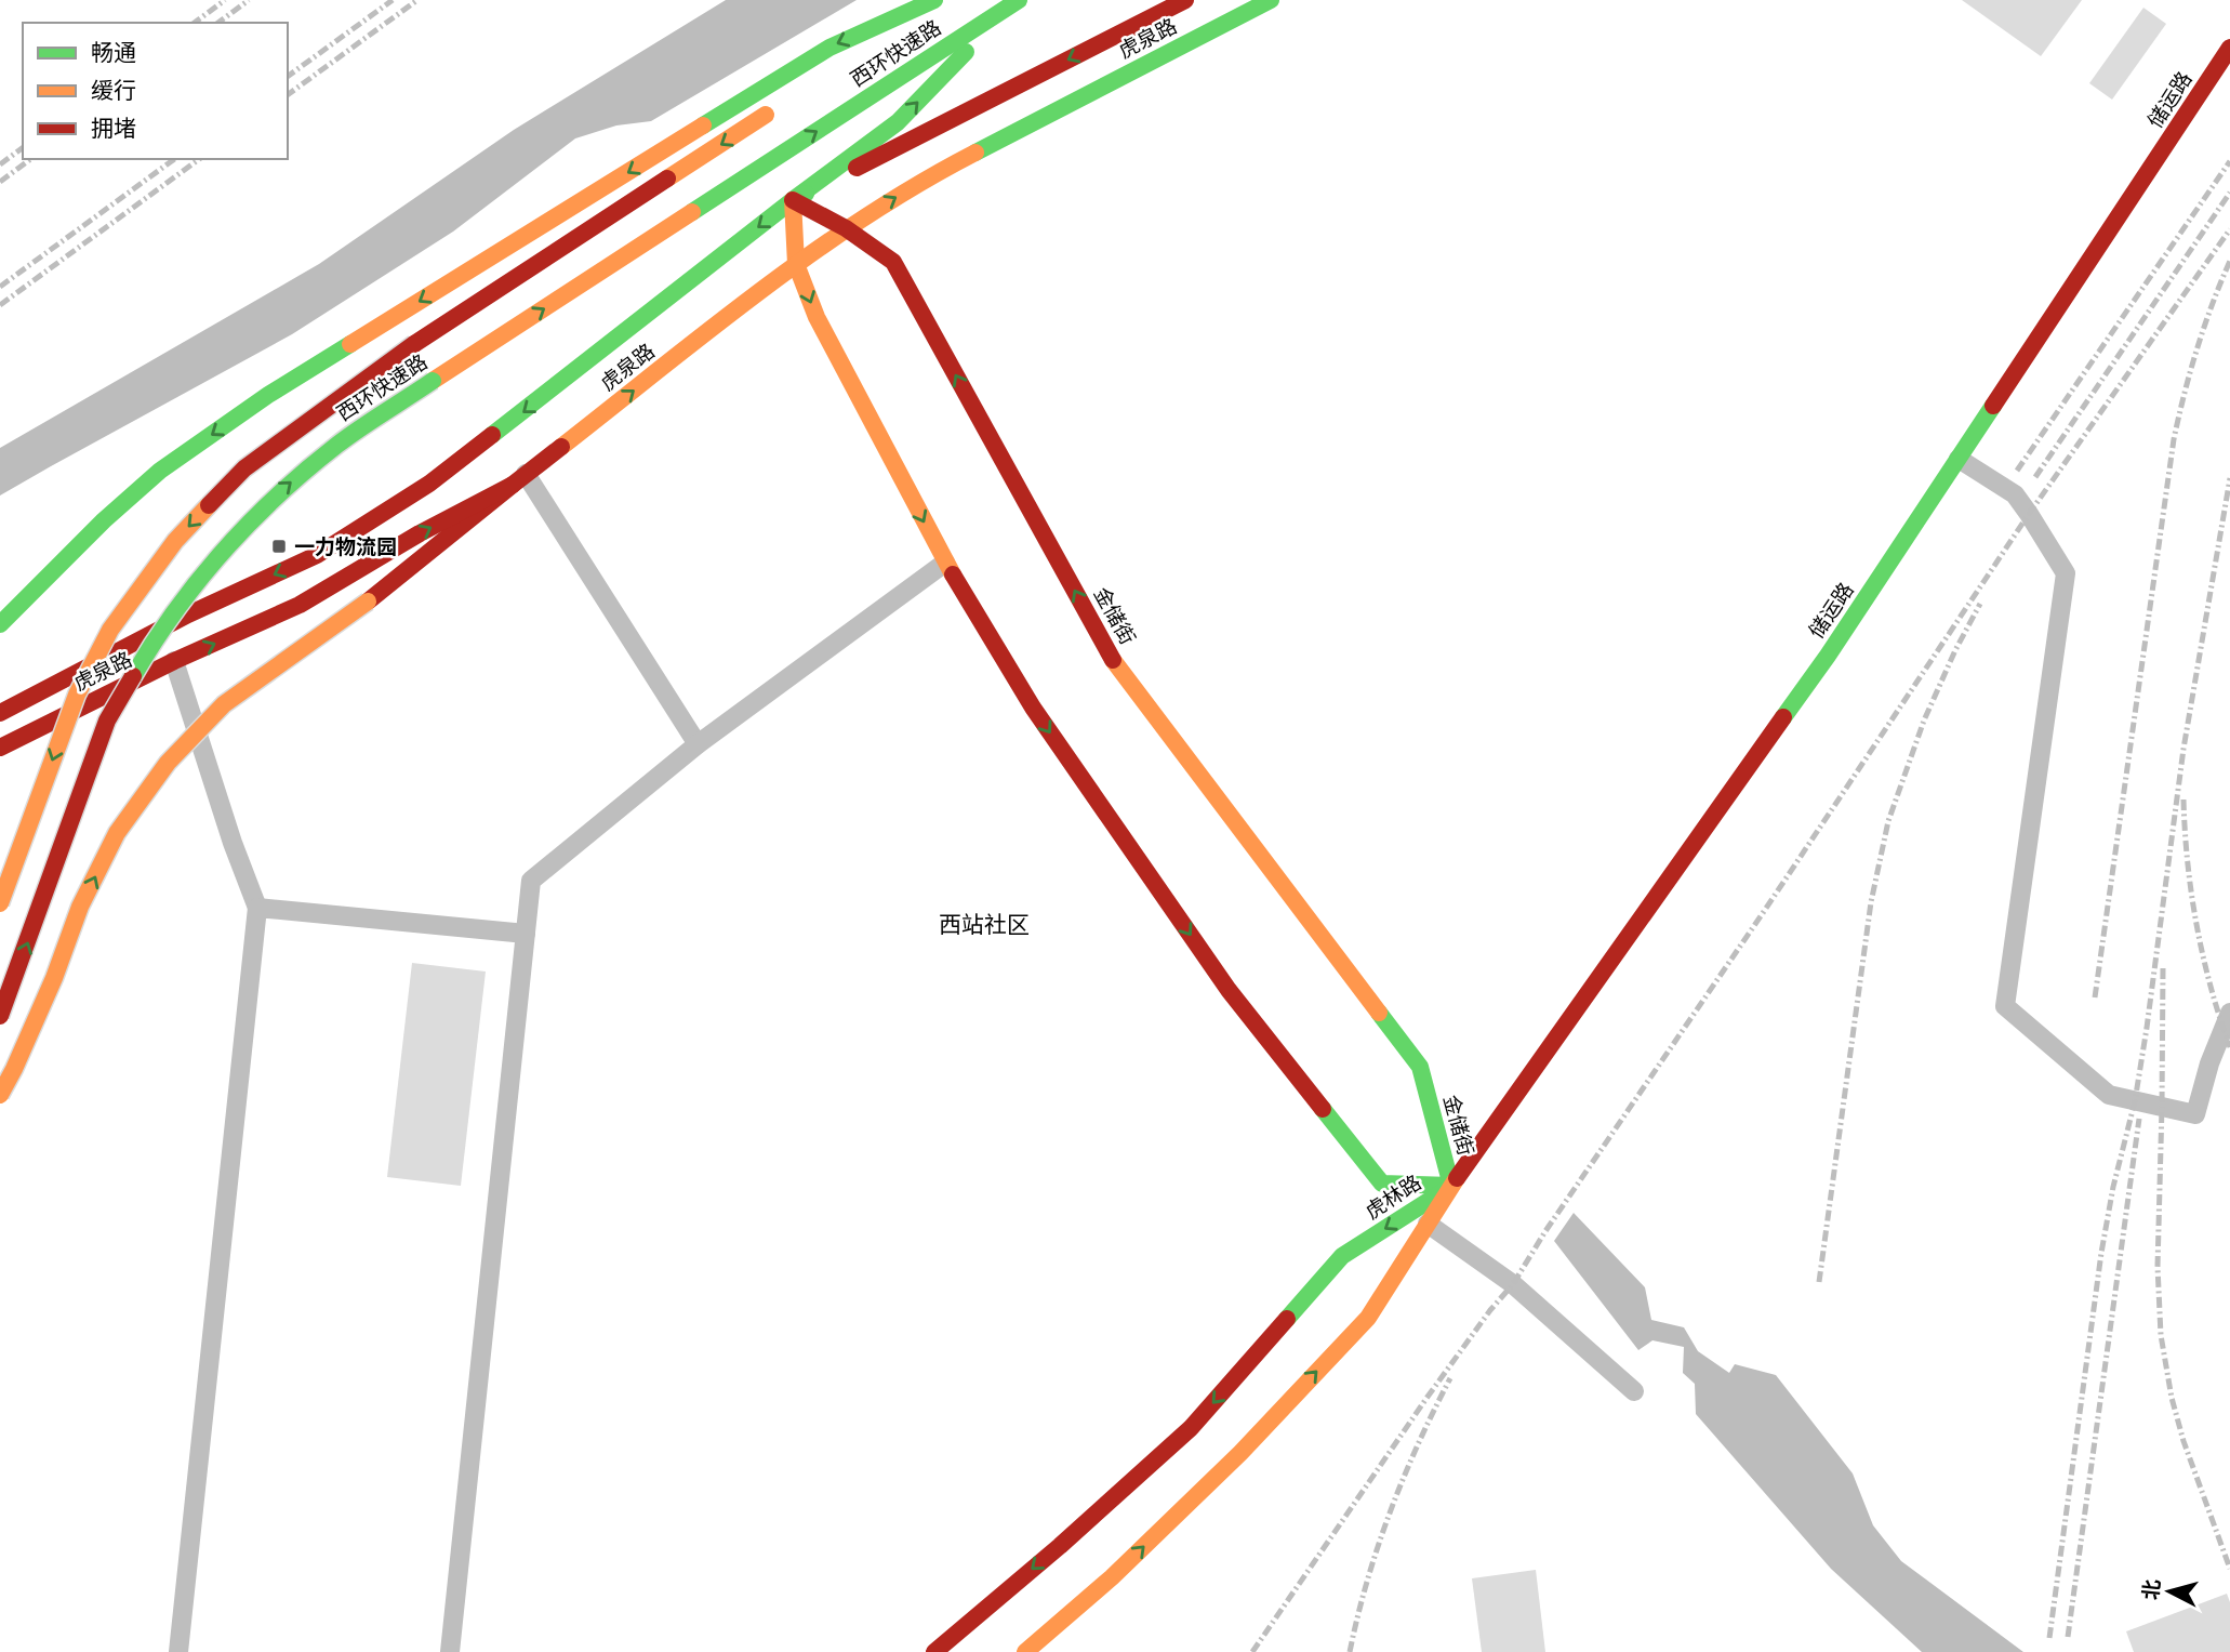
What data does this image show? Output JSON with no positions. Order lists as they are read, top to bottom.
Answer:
{
  "streets": {
    "main road": [
      "虎泉路",
      "西环快速路",
      "储运路",
      "金储街",
      "虎林路"
    ]
  },
  "crossings": [
    ["虎泉路", "金储街"],
    ["储运路", "金储街"],
    ["储运路", "虎林路"],
    ["金储街", "虎林路"]
  ],
  "districts": ["西站社区"],
  "places": {
    "transit": ["一力物流园"]
  },
  "legend": ["畅通", "缓行", "拥堵"],
  "north": "left"
}
